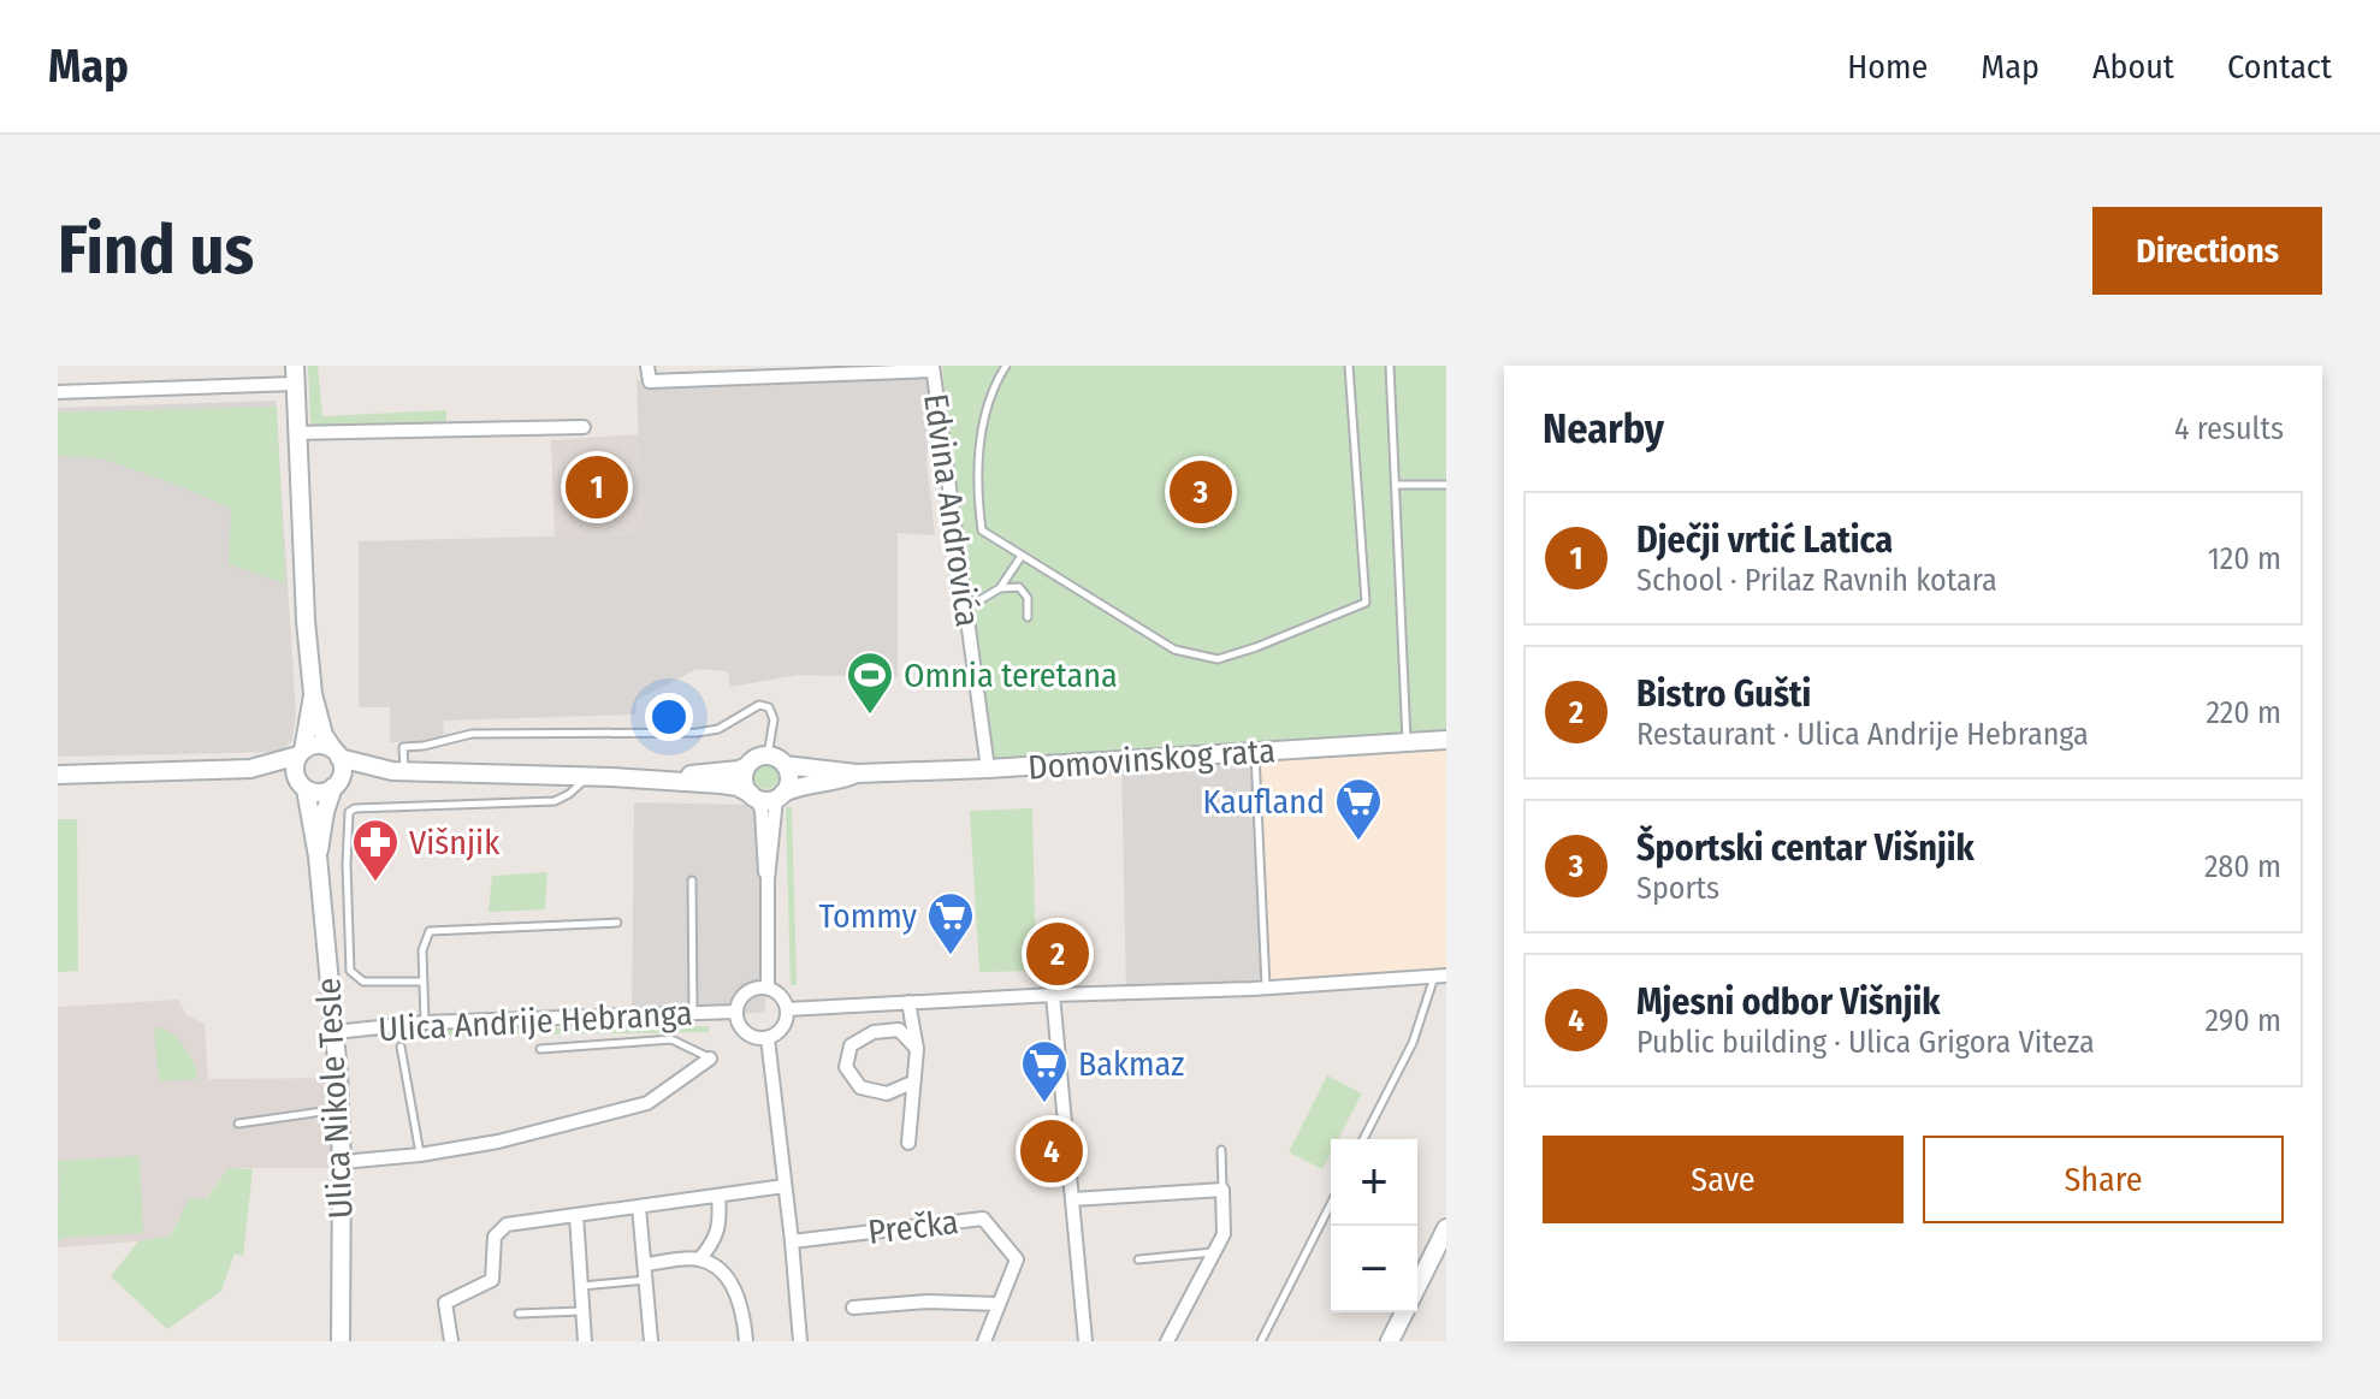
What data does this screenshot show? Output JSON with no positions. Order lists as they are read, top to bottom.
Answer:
{
  "streets": {
    "main road": ["Domovinskog rata", "Ulica Nikole Tesle"],
    "street": ["Edvina Androvića", "Ulica Andrije Hebranga", "Prečka"]
  },
  "crossings": [
    ["Edvina Androvića", "Domovinskog rata"],
    ["Ulica Andrije Hebranga", "Ulica Nikole Tesle"]
  ],
  "places": {
    "sports": ["Omnia teretana"],
    "supermarket": ["Kaufland", "Tommy", "Bakmaz"],
    "pharmacy": ["Višnjik"]
  },
  "page": {
    "header": "Map",
    "nav": [
      "Home",
      "Map",
      "About",
      "Contact"
    ],
    "buttons": [
      "Directions",
      ["Save", "Share"]
    ],
    "title": "Find us",
    "heading": ["Nearby", "4 results"],
    "pins": [
      "1",
      "3",
      "2",
      "4"
    ],
    "list": [
      {
        "mark": "1",
        "name": "Dječji vrtić Latica",
        "note": "School · Prilaz Ravnih kotara",
        "value": "120 m"
      },
      {
        "mark": "2",
        "name": "Bistro Gušti",
        "note": "Restaurant · Ulica Andrije Hebranga",
        "value": "220 m"
      },
      {
        "mark": "3",
        "name": "Športski centar Višnjik",
        "note": "Sports",
        "value": "280 m"
      },
      {
        "mark": "4",
        "name": "Mjesni odbor Višnjik",
        "note": "Public building · Ulica Grigora Viteza",
        "value": "290 m"
      }
    ],
    "map_buttons": ["+", "−"]
  }
}
